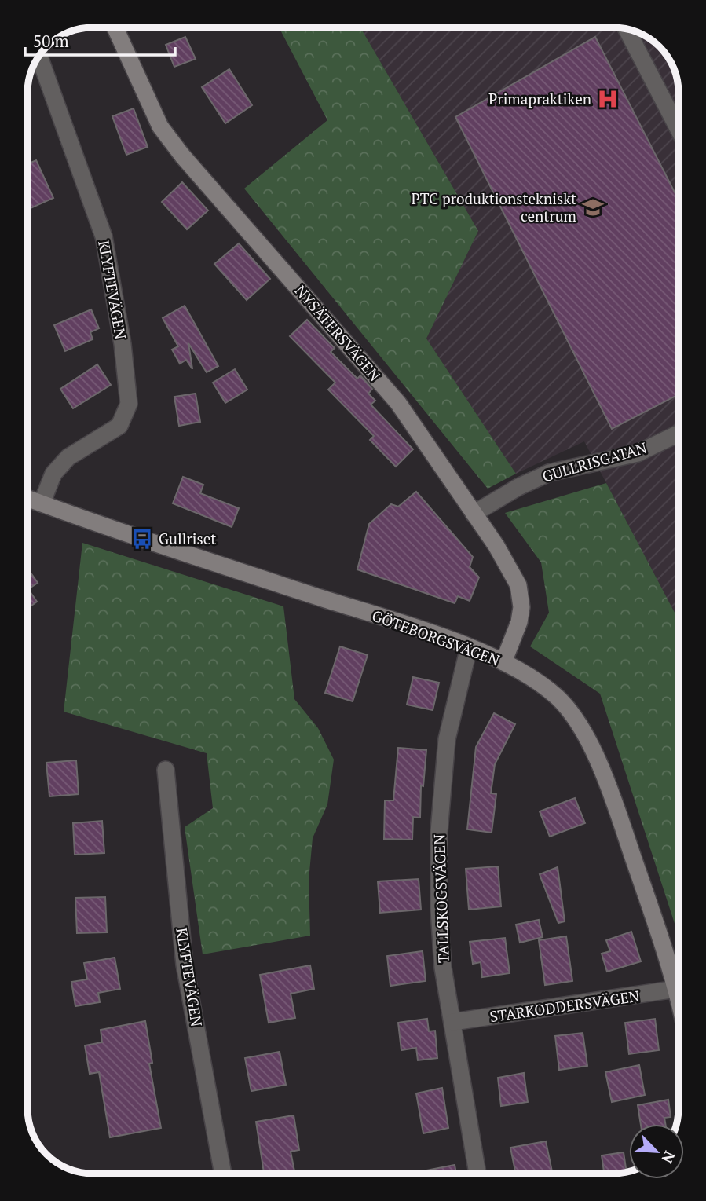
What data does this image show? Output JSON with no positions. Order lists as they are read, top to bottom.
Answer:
{
  "streets": {
    "street": [
      "KLYFTEVÄGEN",
      "NYSÄTERSVÄGEN",
      "GULLRISGATAN",
      "GÖTEBORGSVÄGEN",
      "TALLSKOGSVÄGEN",
      "STARKODDERSVÄGEN"
    ]
  },
  "crossings": [
    ["KLYFTEVÄGEN", "GÖTEBORGSVÄGEN"],
    ["NYSÄTERSVÄGEN", "GULLRISGATAN"],
    ["NYSÄTERSVÄGEN", "GÖTEBORGSVÄGEN"],
    ["GÖTEBORGSVÄGEN", "TALLSKOGSVÄGEN"],
    ["GÖTEBORGSVÄGEN", "STARKODDERSVÄGEN"],
    ["TALLSKOGSVÄGEN", "STARKODDERSVÄGEN"]
  ],
  "places": {
    "hospital": ["Primapraktiken"],
    "school or university": ["PTC produktionstekniskt centrum"],
    "bus stop": ["Gullriset"]
  },
  "scale_bar": "50 m",
  "north": "bottom right"
}
